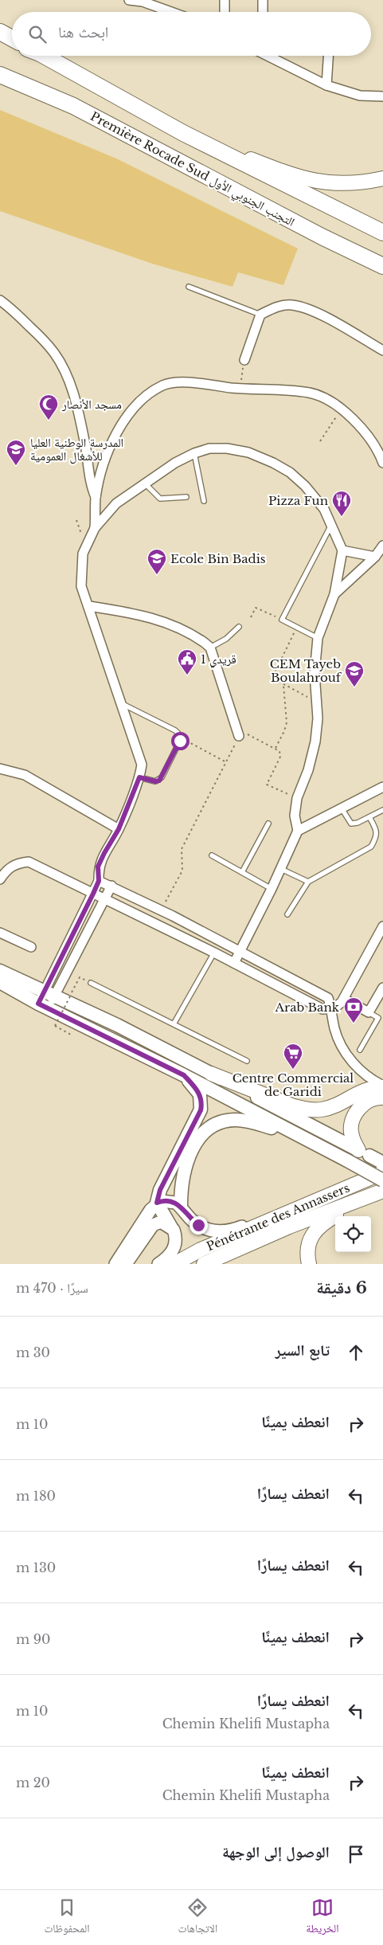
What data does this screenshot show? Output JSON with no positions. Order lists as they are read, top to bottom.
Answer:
{
  "streets": {
    "highway": ["Première Rocade Sud التجنب الجنوبي الأول", "Pénétrante des Annassers"]
  },
  "places": {
    "mosque": ["مسجد الأنصار"],
    "school or university": ["المدرسة الوطنية العليا للأشغال العمومية", "Ecole Bin Badis", "CEM Tayeb Boulahrouf"],
    "restaurant": ["Pizza Fun"],
    "public building": ["قريدي 1"],
    "bank": ["Arab Bank"],
    "supermarket": ["Centre Commercial de Garidi"]
  },
  "page": {
    "search": "ابحث هنا",
    "heading": ["6 دقيقة", "سيرًا · 470 m"],
    "list": [
      ["تابع السير", "30 m"],
      ["انعطف يمينًا", "10 m"],
      ["انعطف يسارًا", "180 m"],
      ["انعطف يسارًا", "130 m"],
      ["انعطف يمينًا", "90 m"],
      ["انعطف يسارًا", "Chemin Khelifi Mustapha", "10 m"],
      ["انعطف يمينًا", "Chemin Khelifi Mustapha", "20 m"],
      "الوصول إلى الوجهة"
    ],
    "nav": ["الخريطة", "الاتجاهات", "المحفوظات"]
  }
}
